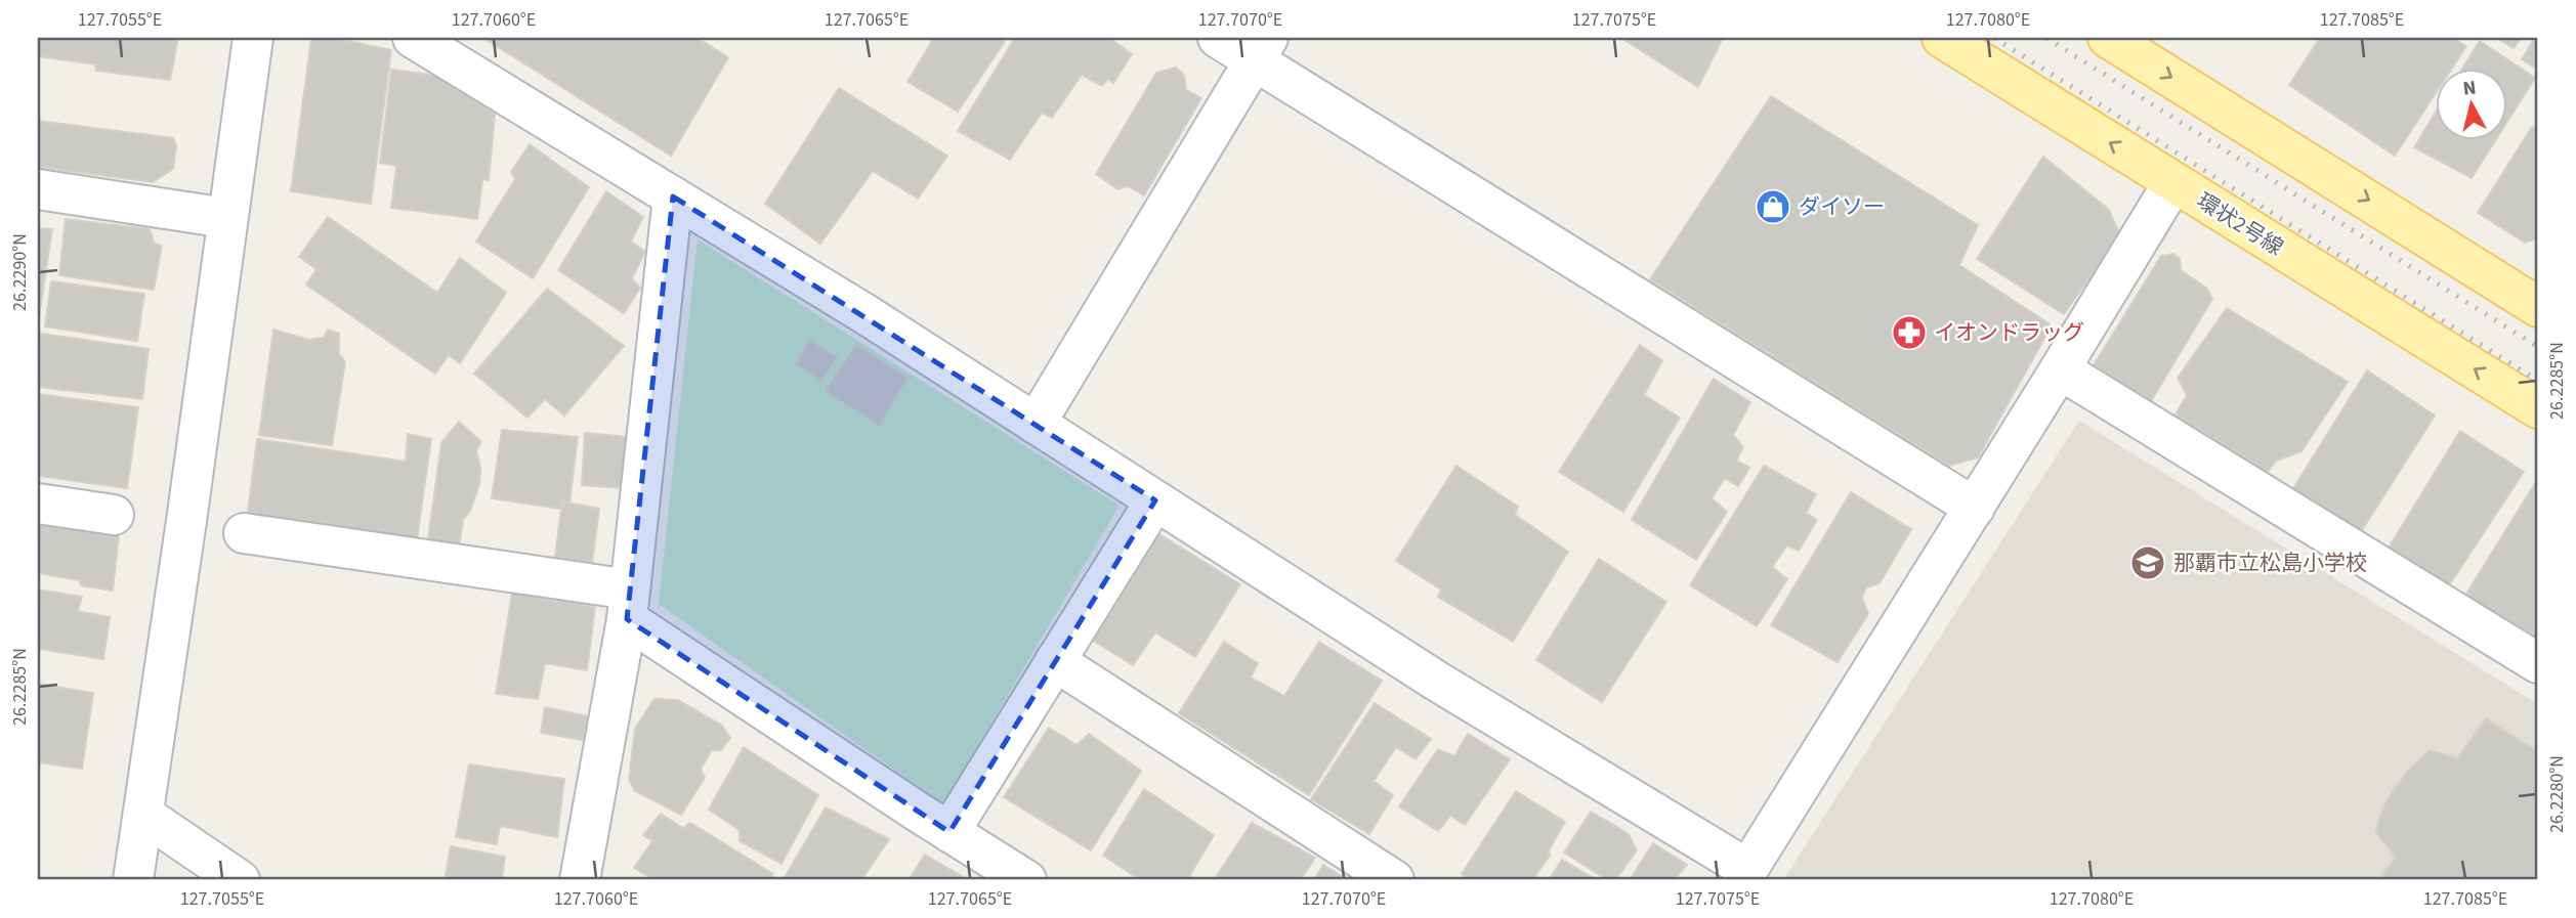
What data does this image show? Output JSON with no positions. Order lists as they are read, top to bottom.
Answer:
{
  "streets": {
    "main road": ["環状2号線"]
  },
  "places": {
    "shop": ["ダイソー"],
    "pharmacy": ["イオンドラッグ"],
    "school or university": ["那覇市立松島小学校"]
  },
  "north": "top",
  "coordinates": [
    "127.7055°E",
    "127.7060°E",
    "127.7065°E",
    "127.7070°E",
    "127.7075°E",
    "127.7080°E",
    "127.7085°E",
    "26.2290°N",
    "26.2285°N",
    "26.2280°N"
  ]
}
